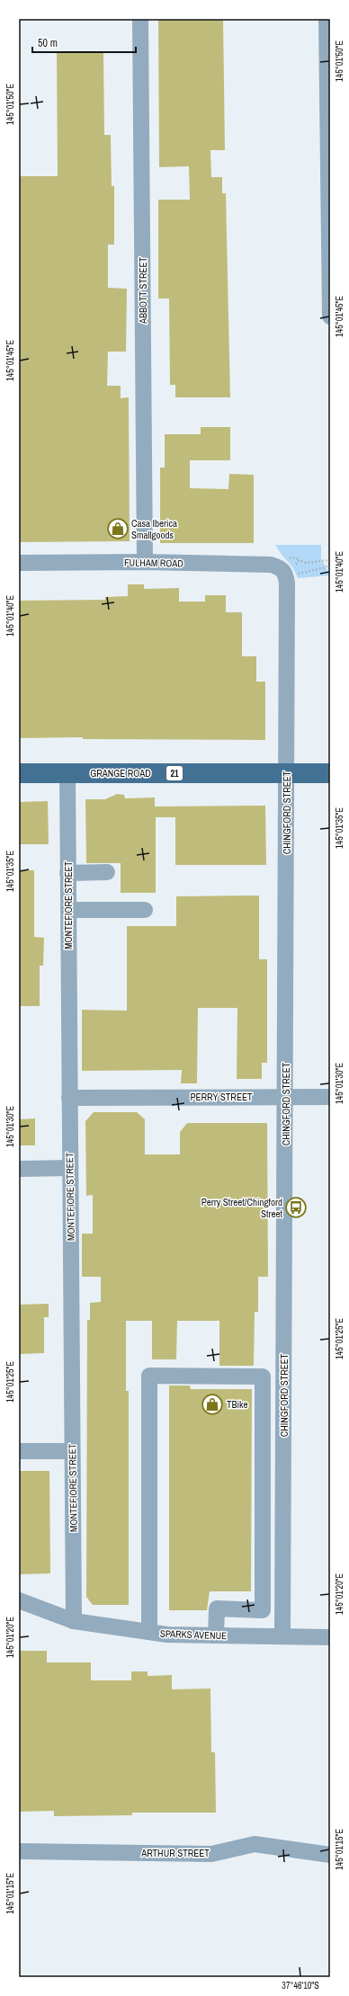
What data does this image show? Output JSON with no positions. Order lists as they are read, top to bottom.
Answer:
{
  "streets": {
    "main road": ["GRANGE ROAD", "21"],
    "street": [
      "ABBOTT STREET",
      "FULHAM ROAD",
      "CHINGFORD STREET",
      "MONTEFIORE STREET",
      "PERRY STREET",
      "SPARKS AVENUE",
      "ARTHUR STREET"
    ]
  },
  "crossings": [
    ["ABBOTT STREET", "FULHAM ROAD"],
    ["FULHAM ROAD", "CHINGFORD STREET"],
    ["GRANGE ROAD", "CHINGFORD STREET"],
    ["GRANGE ROAD", "MONTEFIORE STREET"],
    ["CHINGFORD STREET", "PERRY STREET"],
    ["CHINGFORD STREET", "SPARKS AVENUE"],
    ["MONTEFIORE STREET", "PERRY STREET"],
    ["MONTEFIORE STREET", "SPARKS AVENUE"]
  ],
  "places": {
    "shop": ["Casa Iberica Smallgoods", "TBike"],
    "bus stop": ["Perry Street/Chingford Street"]
  },
  "scale_bar": "50 m",
  "coordinates": [
    "145°01'50\"E",
    "145°01'45\"E",
    "145°01'40\"E",
    "145°01'35\"E",
    "145°01'30\"E",
    "145°01'25\"E",
    "145°01'20\"E",
    "145°01'15\"E",
    "37°46'10\"S"
  ]
}
